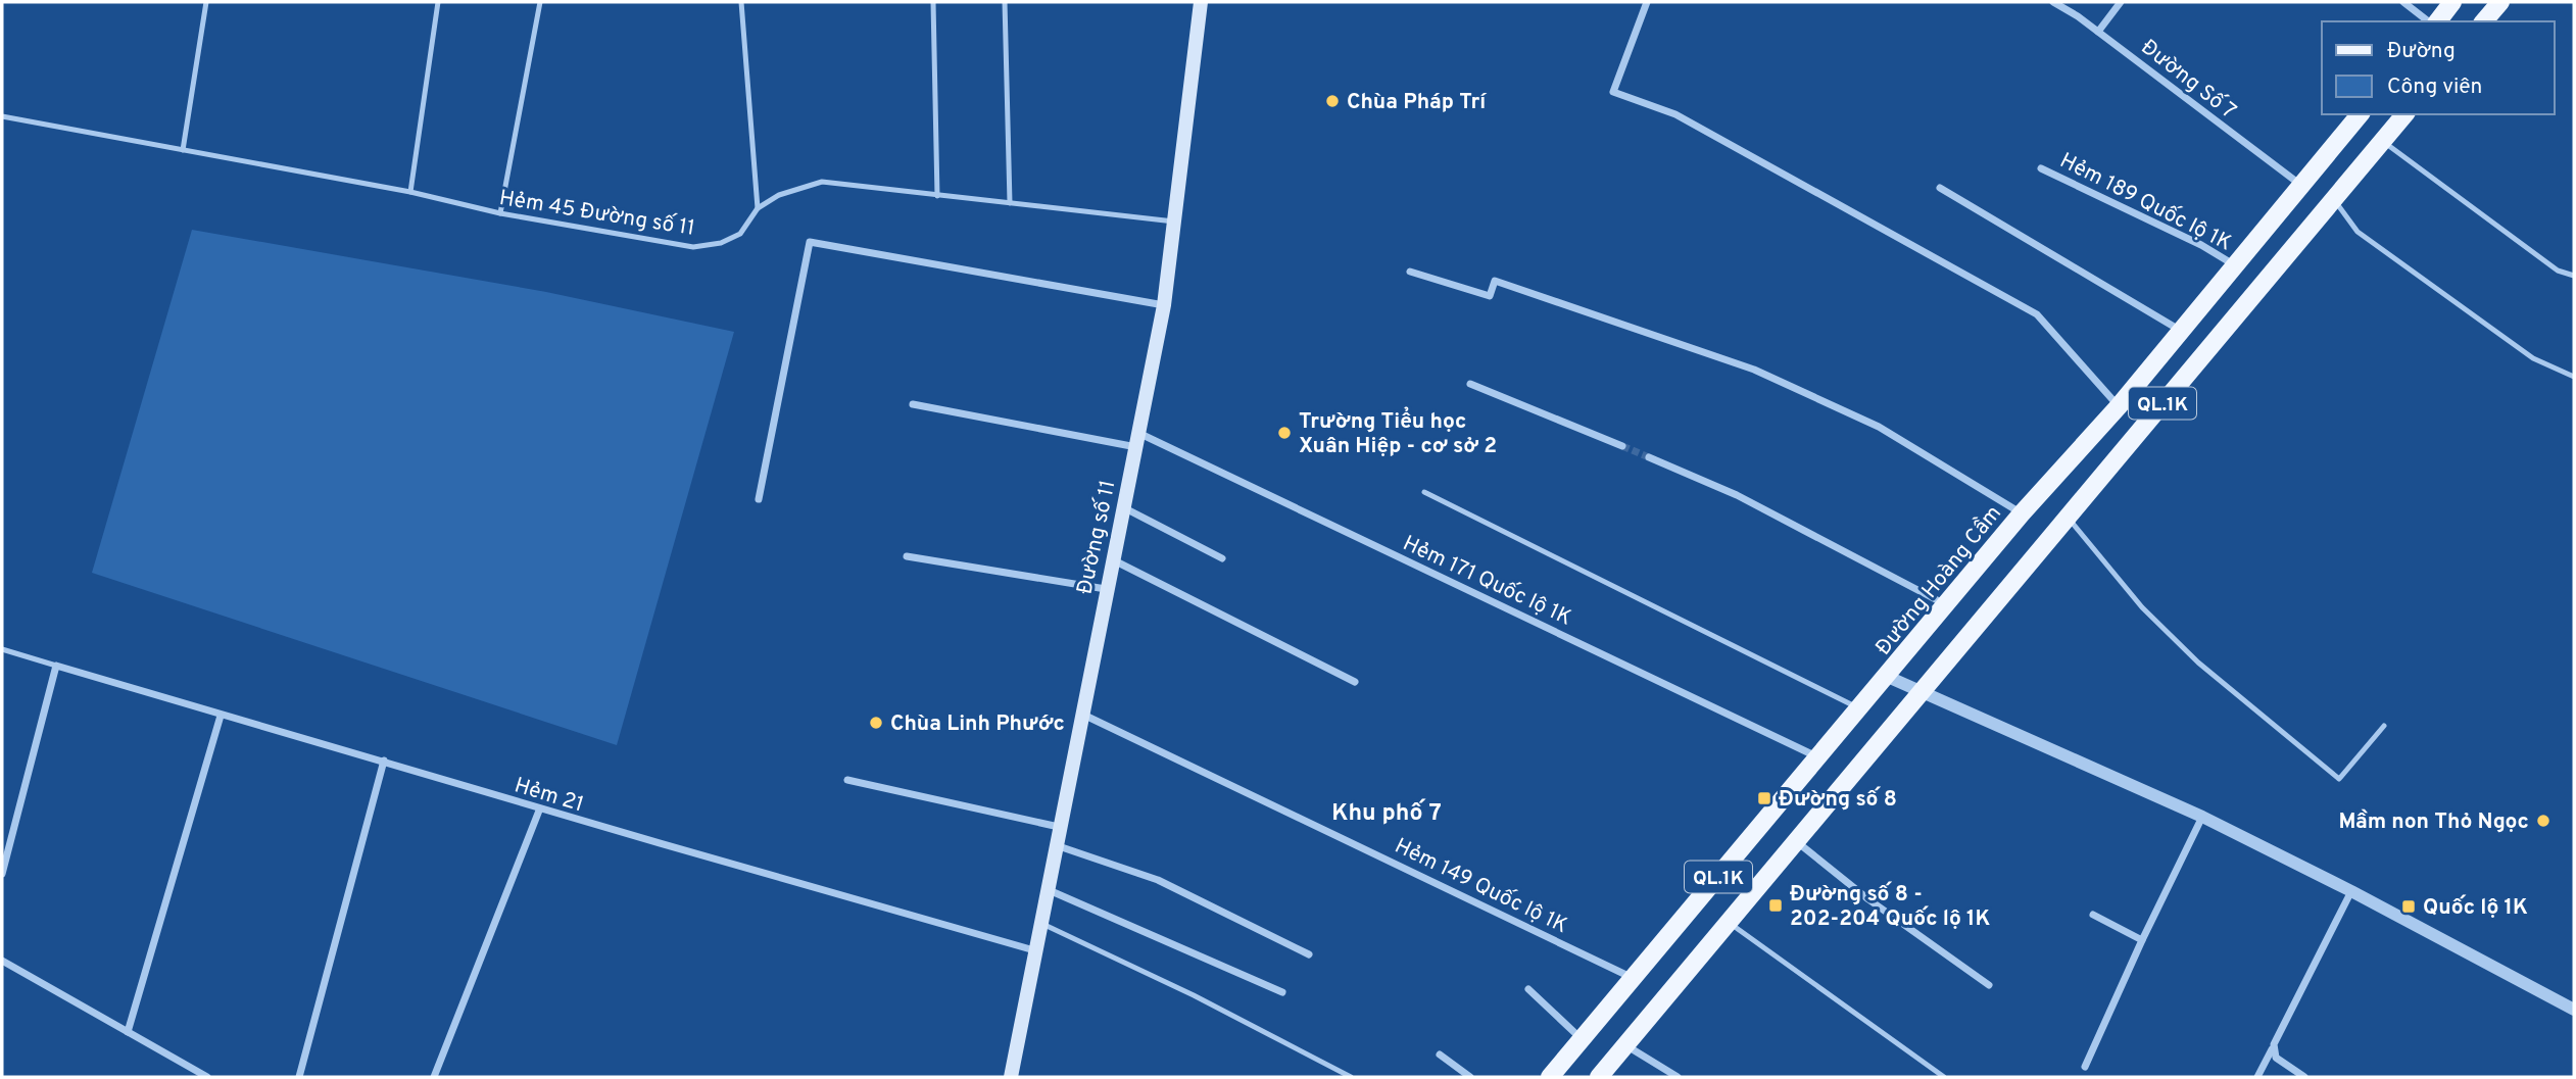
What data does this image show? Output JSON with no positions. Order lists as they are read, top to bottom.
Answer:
{
  "streets": {
    "main road": ["QL.1K", "Đường số 11", "Đường Hoàng Cầm"],
    "street": [
      "Đường Số 7",
      "Hẻm 189 Quốc lộ 1K",
      "Hẻm 171 Quốc lộ 1K",
      "Hẻm 21",
      "Hẻm 149 Quốc lộ 1K"
    ],
    "lane": ["Hẻm 45 Đường số 11"]
  },
  "crossings": [
    ["Đường Số 7", "Đường Hoàng Cầm"],
    ["Hẻm 189 Quốc lộ 1K", "Đường Hoàng Cầm"],
    ["Hẻm 45 Đường số 11", "Đường số 11"],
    ["Đường số 11", "Hẻm 171 Quốc lộ 1K"],
    ["Đường số 11", "Hẻm 21"],
    ["Đường số 11", "Hẻm 149 Quốc lộ 1K"],
    ["Hẻm 171 Quốc lộ 1K", "Đường Hoàng Cầm"],
    ["Đường Hoàng Cầm", "Hẻm 149 Quốc lộ 1K"]
  ],
  "districts": ["Khu phố 7"],
  "places": {
    "other": [
      "Chùa Pháp Trí",
      "Trường Tiểu học Xuân Hiệp - cơ sở 2",
      "Chùa Linh Phước",
      "Mầm non Thỏ Ngọc"
    ],
    "transit": ["Đường số 8", "Đường số 8 - 202-204 Quốc lộ 1K", "Quốc lộ 1K"]
  },
  "legend": ["Đường", "Công viên"]
}
